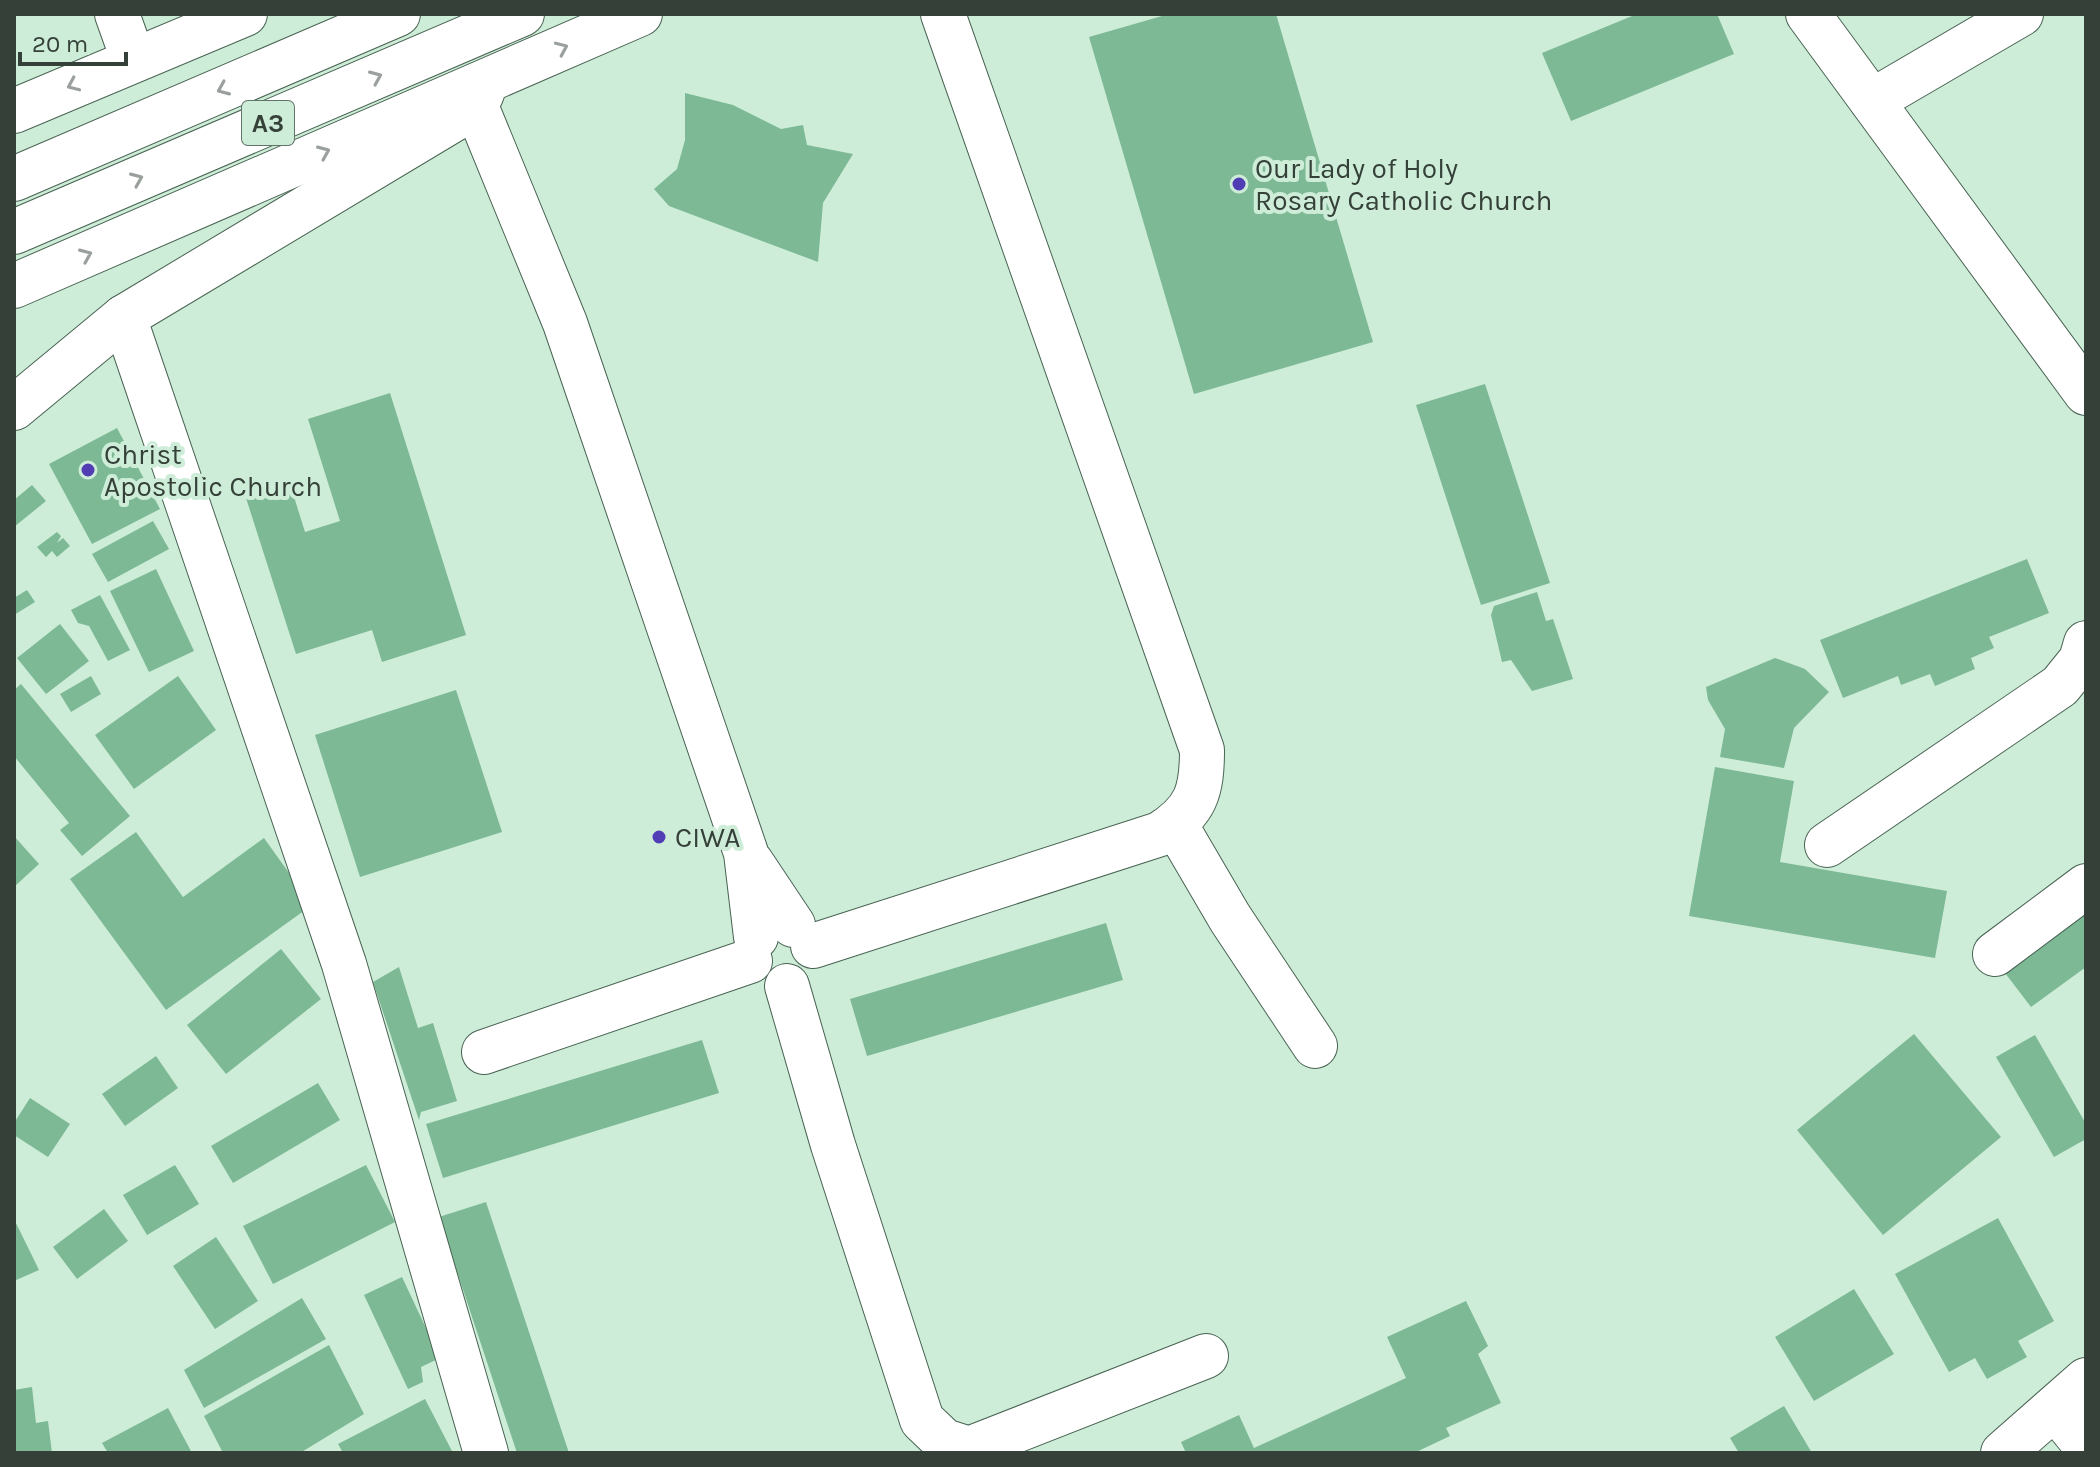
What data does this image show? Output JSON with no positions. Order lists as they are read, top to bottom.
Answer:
{
  "streets": {
    "main road": ["A3"]
  },
  "places": ["Our Lady of Holy Rosary Catholic Church", "Christ Apostolic Church", "CIWA"],
  "scale_bar": "20 m"
}
